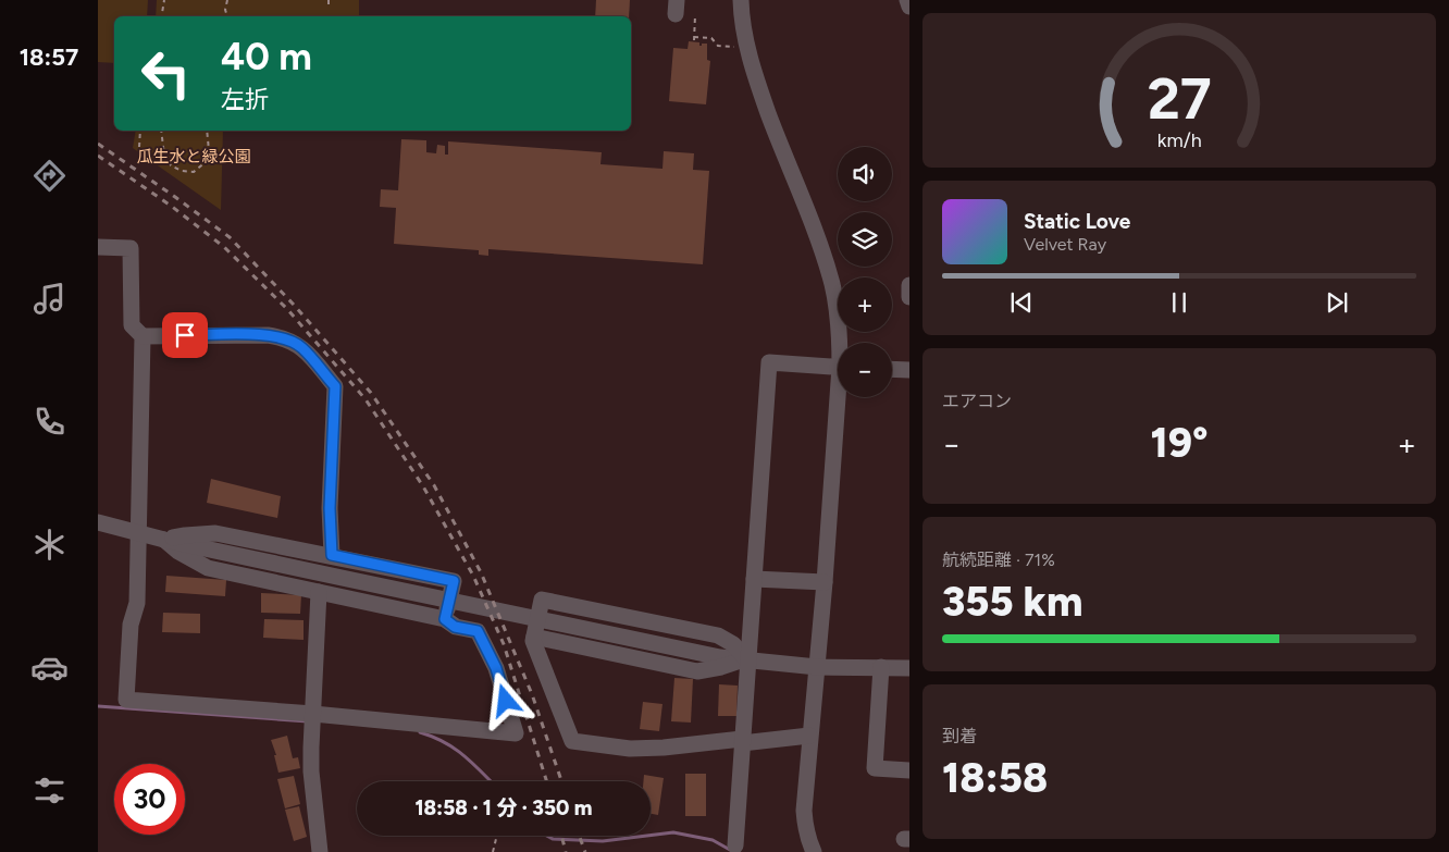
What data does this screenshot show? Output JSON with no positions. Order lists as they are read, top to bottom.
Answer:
{
  "parks": ["瓜生水と緑公園"],
  "page": {
    "tabs": "18:57",
    "turn": ["40 m", "左折"],
    "map_buttons": ["+", "−"],
    "song": ["Static Love", "Velvet Ray"],
    "tile": [
      "エアコン",
      ["航続距離 · 71%", "355 km"],
      ["到着", "18:58"]
    ],
    "heat": ["−", "19°", "+"],
    "limit": "30",
    "trip": "18:58 · 1 分 · 350 m",
    "gauge": ["27", "km/h"]
  }
}
